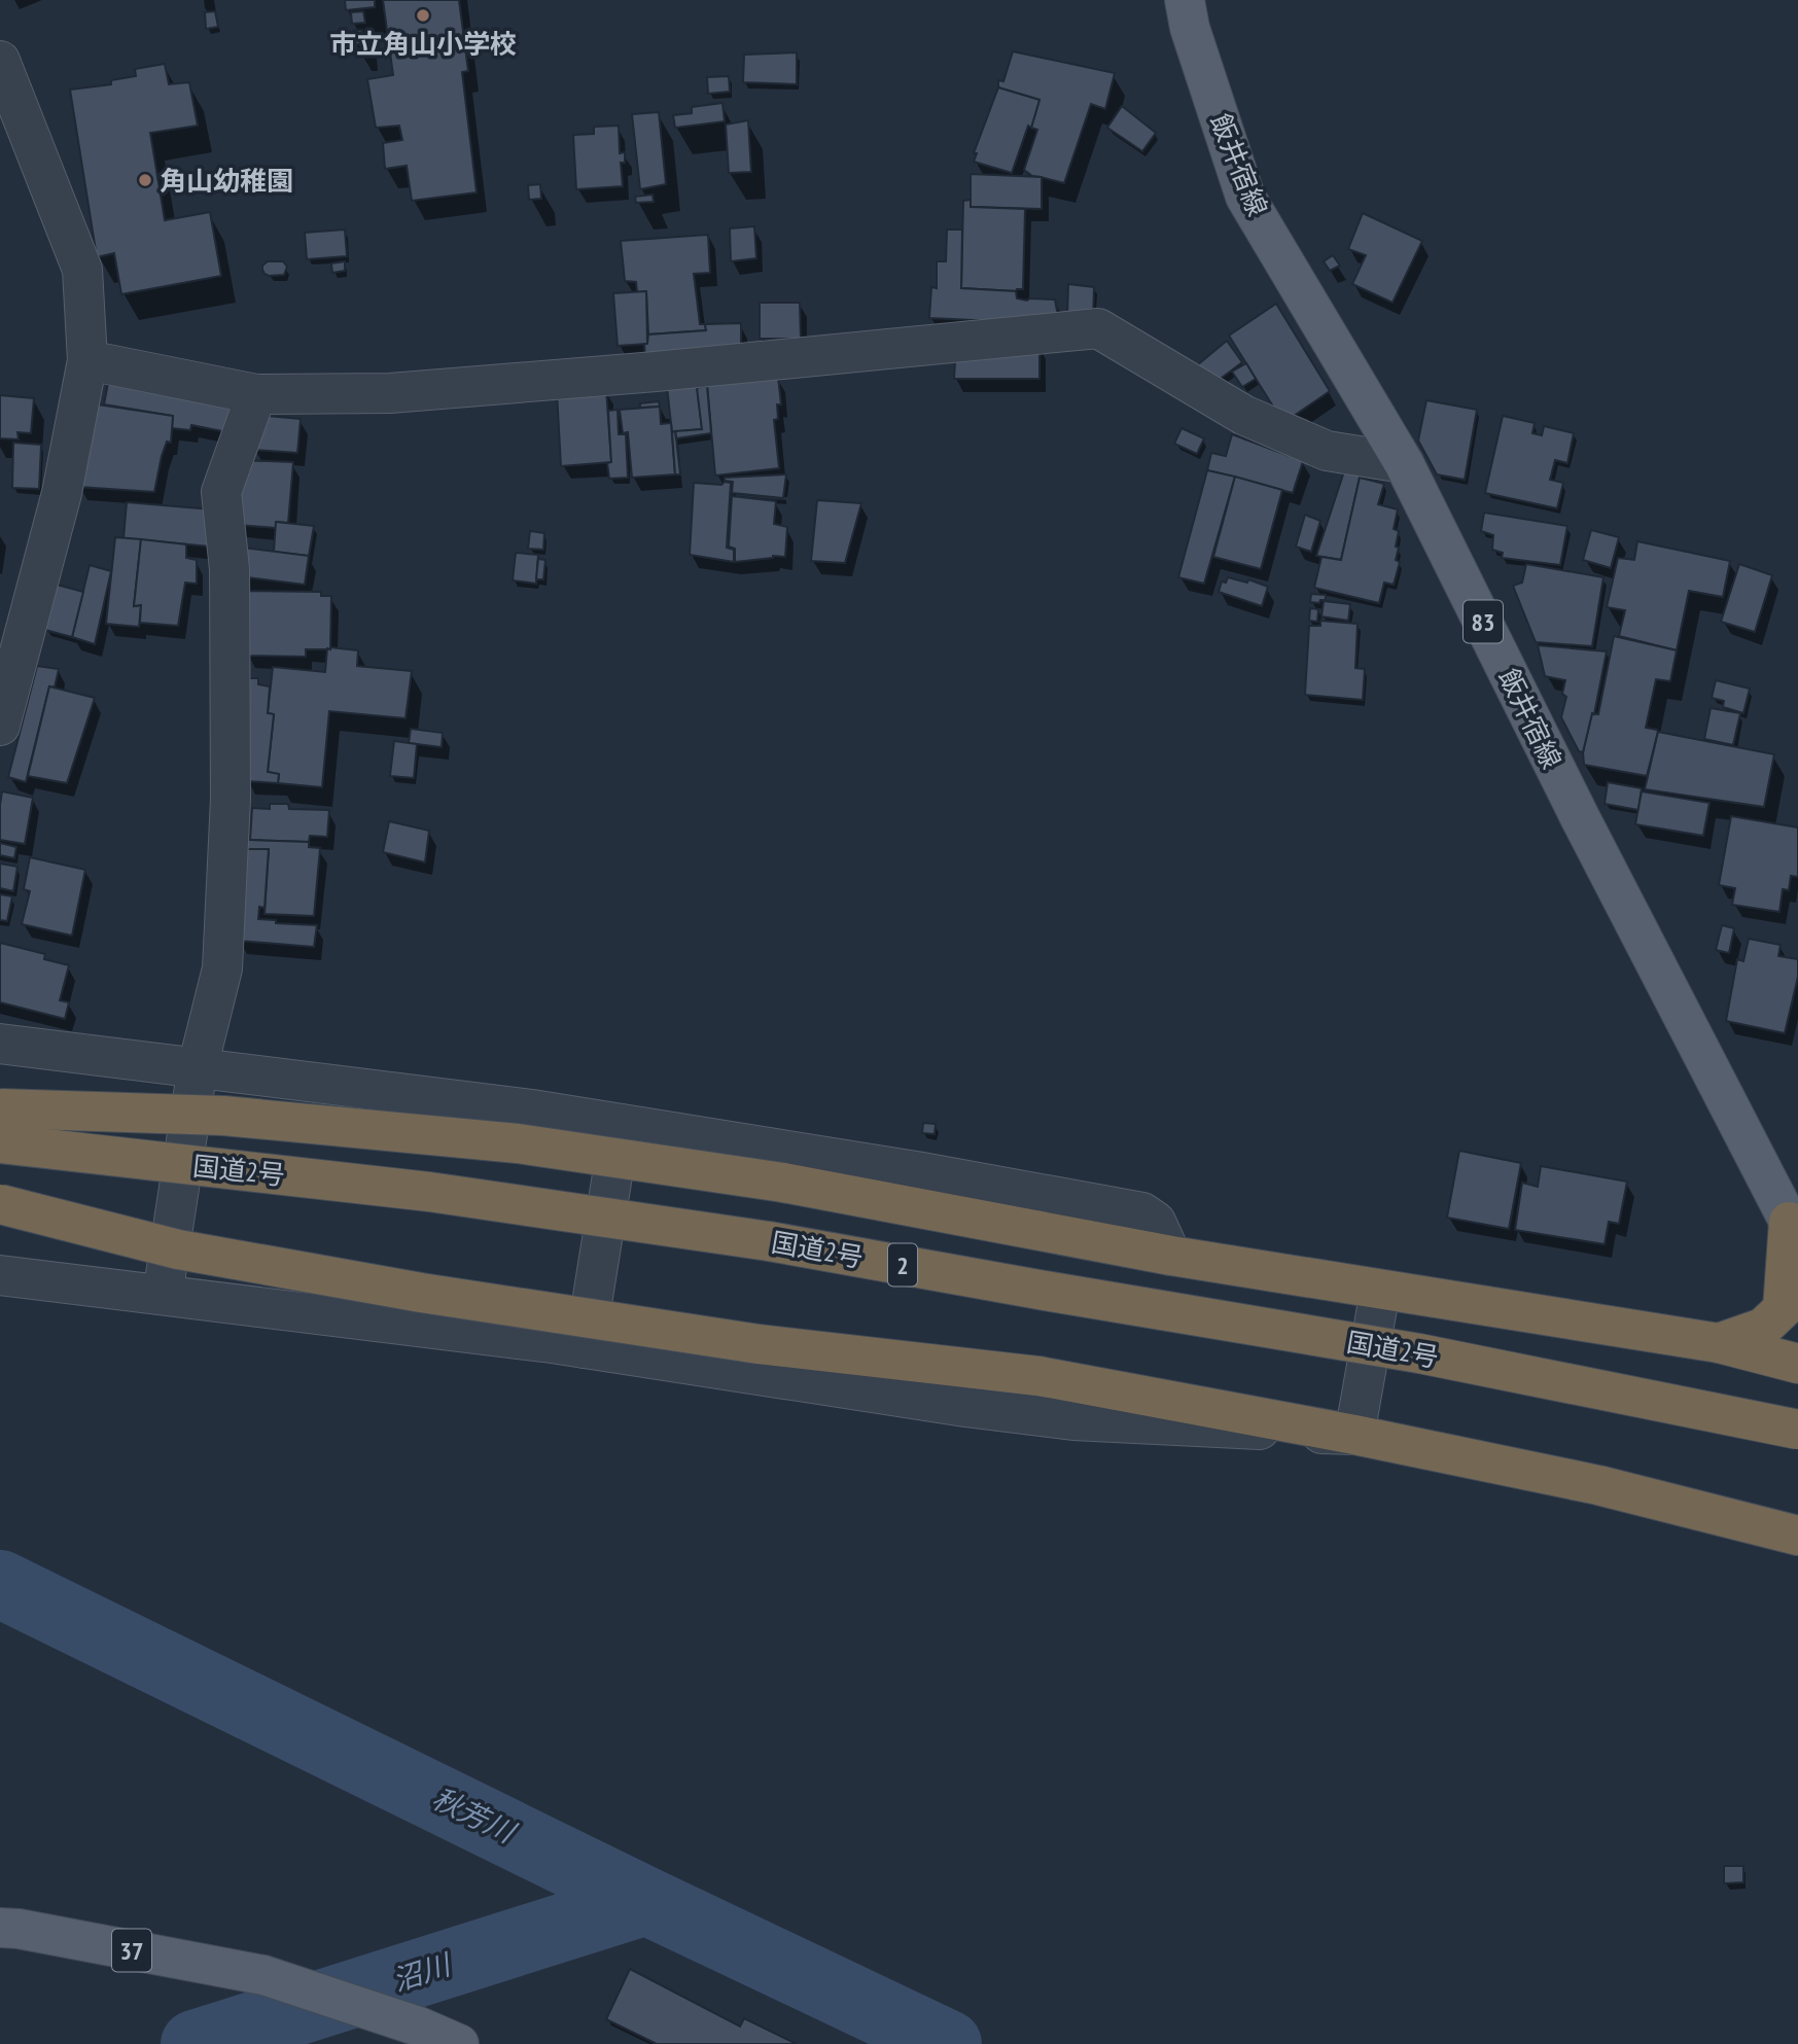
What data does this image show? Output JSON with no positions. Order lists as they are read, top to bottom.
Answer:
{
  "streets": {
    "highway": ["国道2号", "2"],
    "main road": ["飯井宿線", "83", "37"]
  },
  "water": ["秋芳川", "沼川"],
  "places": ["市立角山小学校", "角山幼稚園"]
}
